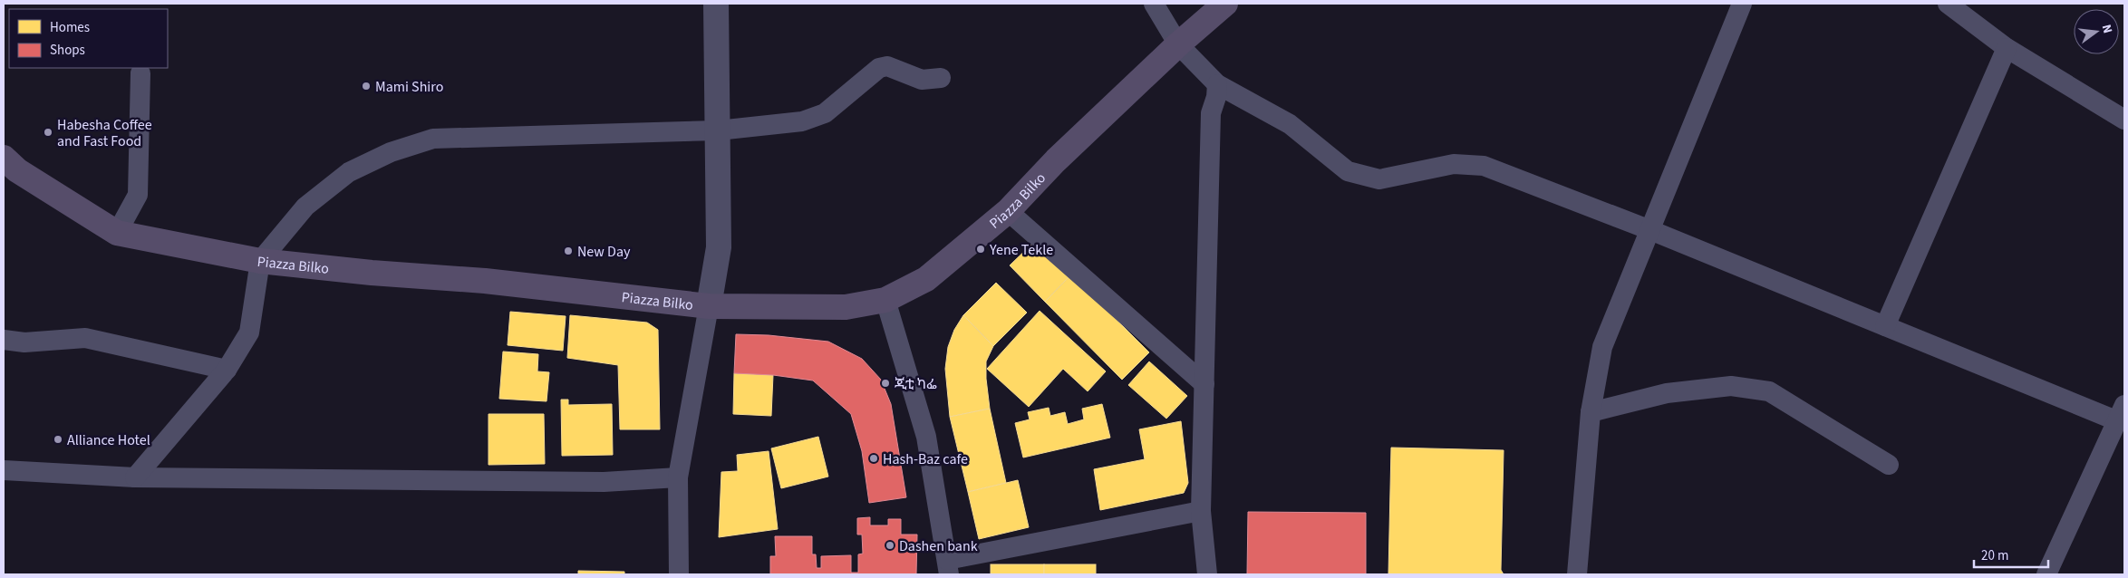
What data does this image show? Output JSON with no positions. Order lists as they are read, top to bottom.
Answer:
{
  "streets": {
    "main road": ["Piazza Bilko"]
  },
  "places": [
    "Mami Shiro",
    "Habesha Coffee and Fast Food",
    "Yene Tekle",
    "New Day",
    "ጂቲ ካፌ",
    "Alliance Hotel",
    "Hash-Baz cafe",
    "Dashen bank"
  ],
  "legend": ["Homes", "Shops"],
  "scale_bar": "20 m",
  "north": "right"
}
